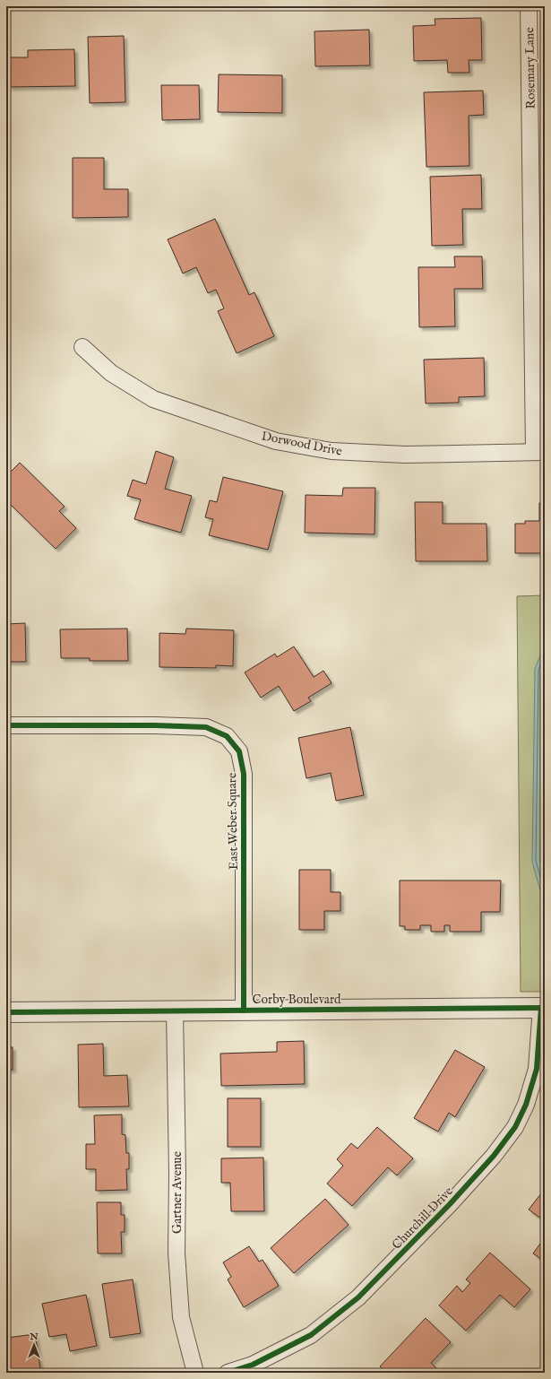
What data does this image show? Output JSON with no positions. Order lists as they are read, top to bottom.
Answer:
{
  "streets": {
    "street": [
      "Rosemary Lane",
      "Dorwood Drive",
      "East Weber Square",
      "Corby Boulevard",
      "Gartner Avenue",
      "Churchill Drive"
    ]
  },
  "crossings": [
    ["Rosemary Lane", "Dorwood Drive"],
    ["East Weber Square", "Corby Boulevard"],
    ["Corby Boulevard", "Gartner Avenue"],
    ["Corby Boulevard", "Churchill Drive"]
  ],
  "north": "top"
}
